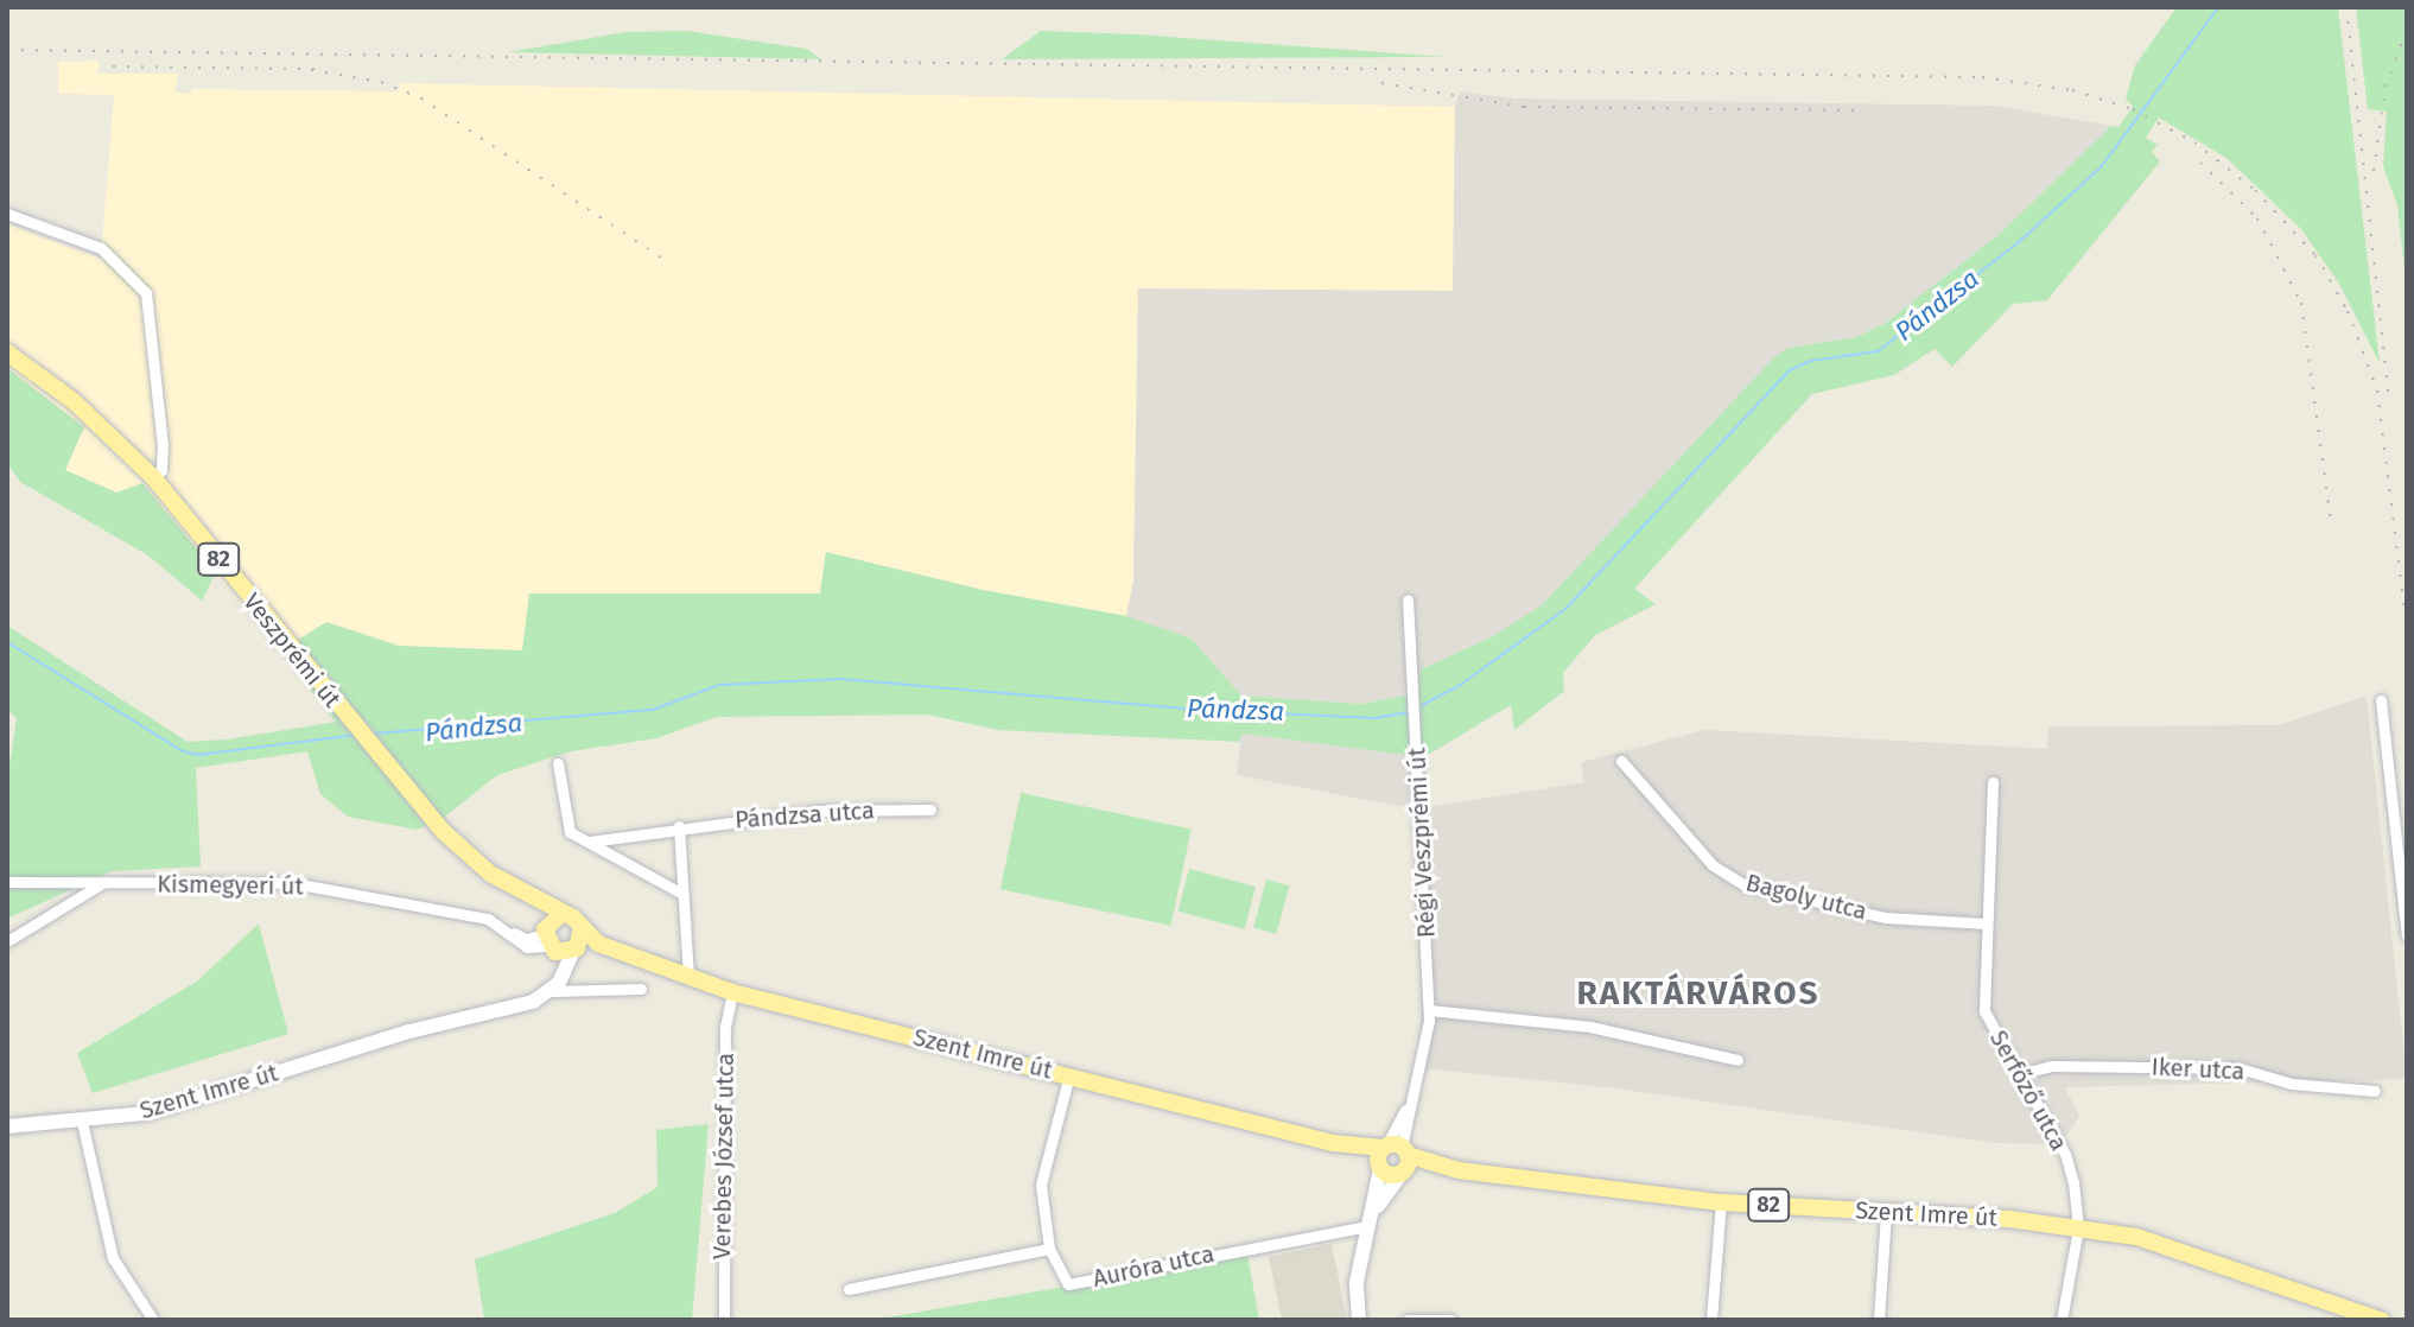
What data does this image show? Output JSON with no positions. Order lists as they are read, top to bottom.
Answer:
{
  "streets": {
    "main road": ["82", "Veszprémi út", "Szent Imre út"],
    "street": [
      "Pándzsa utca",
      "Régi Veszprémi út",
      "Kismegyeri út",
      "Bagoly utca",
      "Iker utca",
      "Serfőző utca",
      "Verebes József utca",
      "Auróra utca"
    ]
  },
  "crossings": [
    ["82", "Veszprémi út"],
    ["82", "Szent Imre út"],
    ["Veszprémi út", "Kismegyeri út"],
    ["Veszprémi út", "Szent Imre út"],
    ["Régi Veszprémi út", "Szent Imre út"],
    ["Kismegyeri út", "Szent Imre út"],
    ["Bagoly utca", "Serfőző utca"],
    ["Szent Imre út", "Serfőző utca"],
    ["Szent Imre út", "Verebes József utca"],
    ["Iker utca", "Serfőző utca"]
  ],
  "districts": ["RAKTÁRVÁROS"],
  "water": ["Pándzsa"]
}
